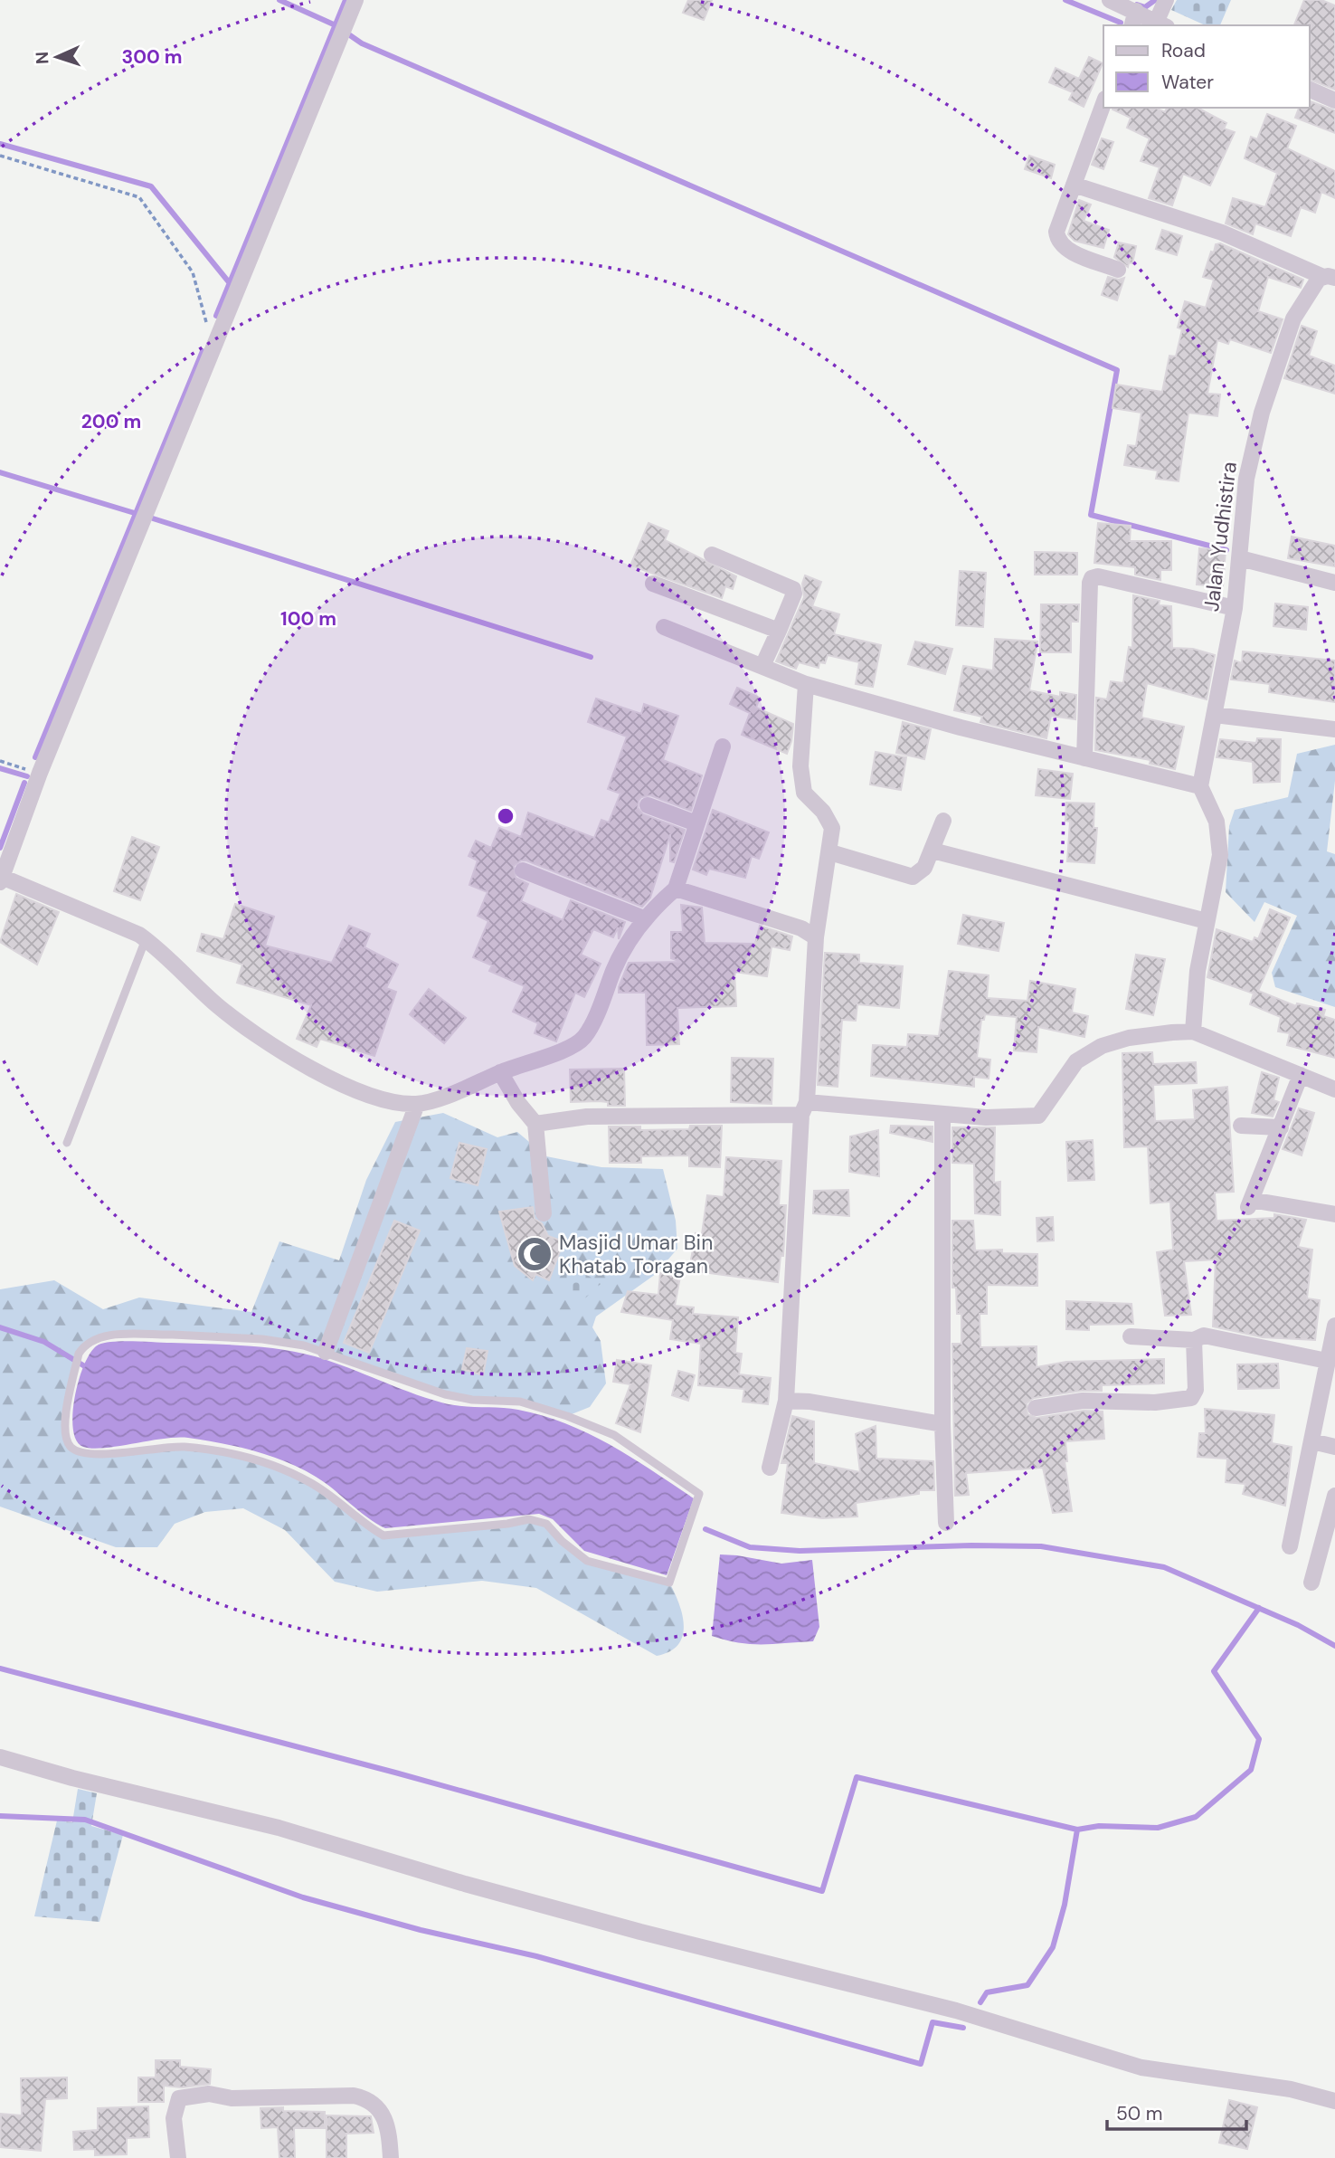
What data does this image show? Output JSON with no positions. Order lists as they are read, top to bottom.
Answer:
{
  "streets": {
    "street": ["Jalan Yudhistira"]
  },
  "places": {
    "mosque": ["Masjid Umar Bin Khatab Toragan"]
  },
  "legend": ["Road", "Water"],
  "scale_bar": "50 m",
  "north": "left",
  "rings": ["300 m", "200 m", "100 m"]
}
